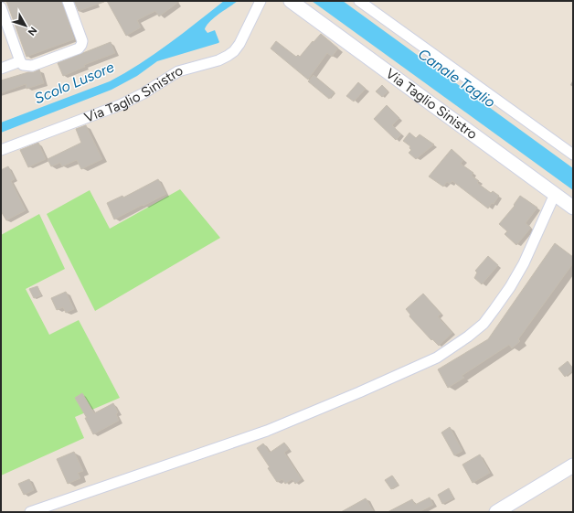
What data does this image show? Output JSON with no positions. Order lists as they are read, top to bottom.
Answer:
{
  "streets": {
    "main road": ["Via Taglio Sinistro"]
  },
  "water": ["Canale Taglio", "Scolo Lusore"],
  "north": "bottom right"
}
